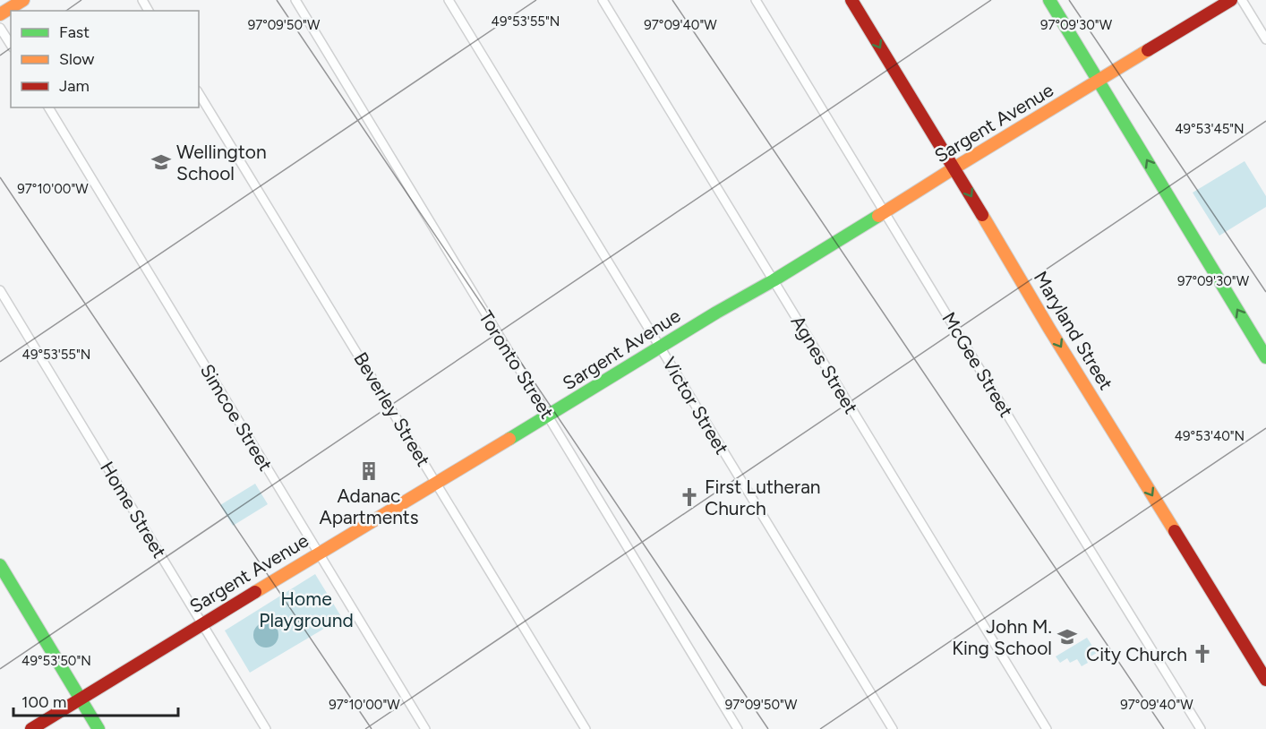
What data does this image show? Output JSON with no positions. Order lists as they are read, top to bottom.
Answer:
{
  "streets": {
    "main road": ["Sargent Avenue", "Maryland Street"],
    "street": [
      "Toronto Street",
      "Agnes Street",
      "McGee Street",
      "Victor Street",
      "Beverley Street",
      "Simcoe Street",
      "Home Street"
    ]
  },
  "crossings": [
    ["Sargent Avenue", "Maryland Street"],
    ["Sargent Avenue", "Toronto Street"],
    ["Sargent Avenue", "Agnes Street"],
    ["Sargent Avenue", "McGee Street"],
    ["Sargent Avenue", "Victor Street"],
    ["Sargent Avenue", "Beverley Street"],
    ["Sargent Avenue", "Simcoe Street"],
    ["Sargent Avenue", "Home Street"]
  ],
  "one_way": ["Maryland Street"],
  "parks": ["Home Playground"],
  "places": {
    "school or university": ["Wellington School", "John M. King School"],
    "building": ["Adanac Apartments"],
    "church": ["First Lutheran Church", "City Church"]
  },
  "legend": ["Fast", "Slow", "Jam"],
  "scale_bar": "100 m",
  "coordinates": [
    "49°53'55\"N",
    "97°09'50\"W",
    "97°09'40\"W",
    "97°09'30\"W",
    "49°53'45\"N",
    "97°10'00\"W",
    "49°53'40\"N",
    "49°53'50\"N"
  ]
}
